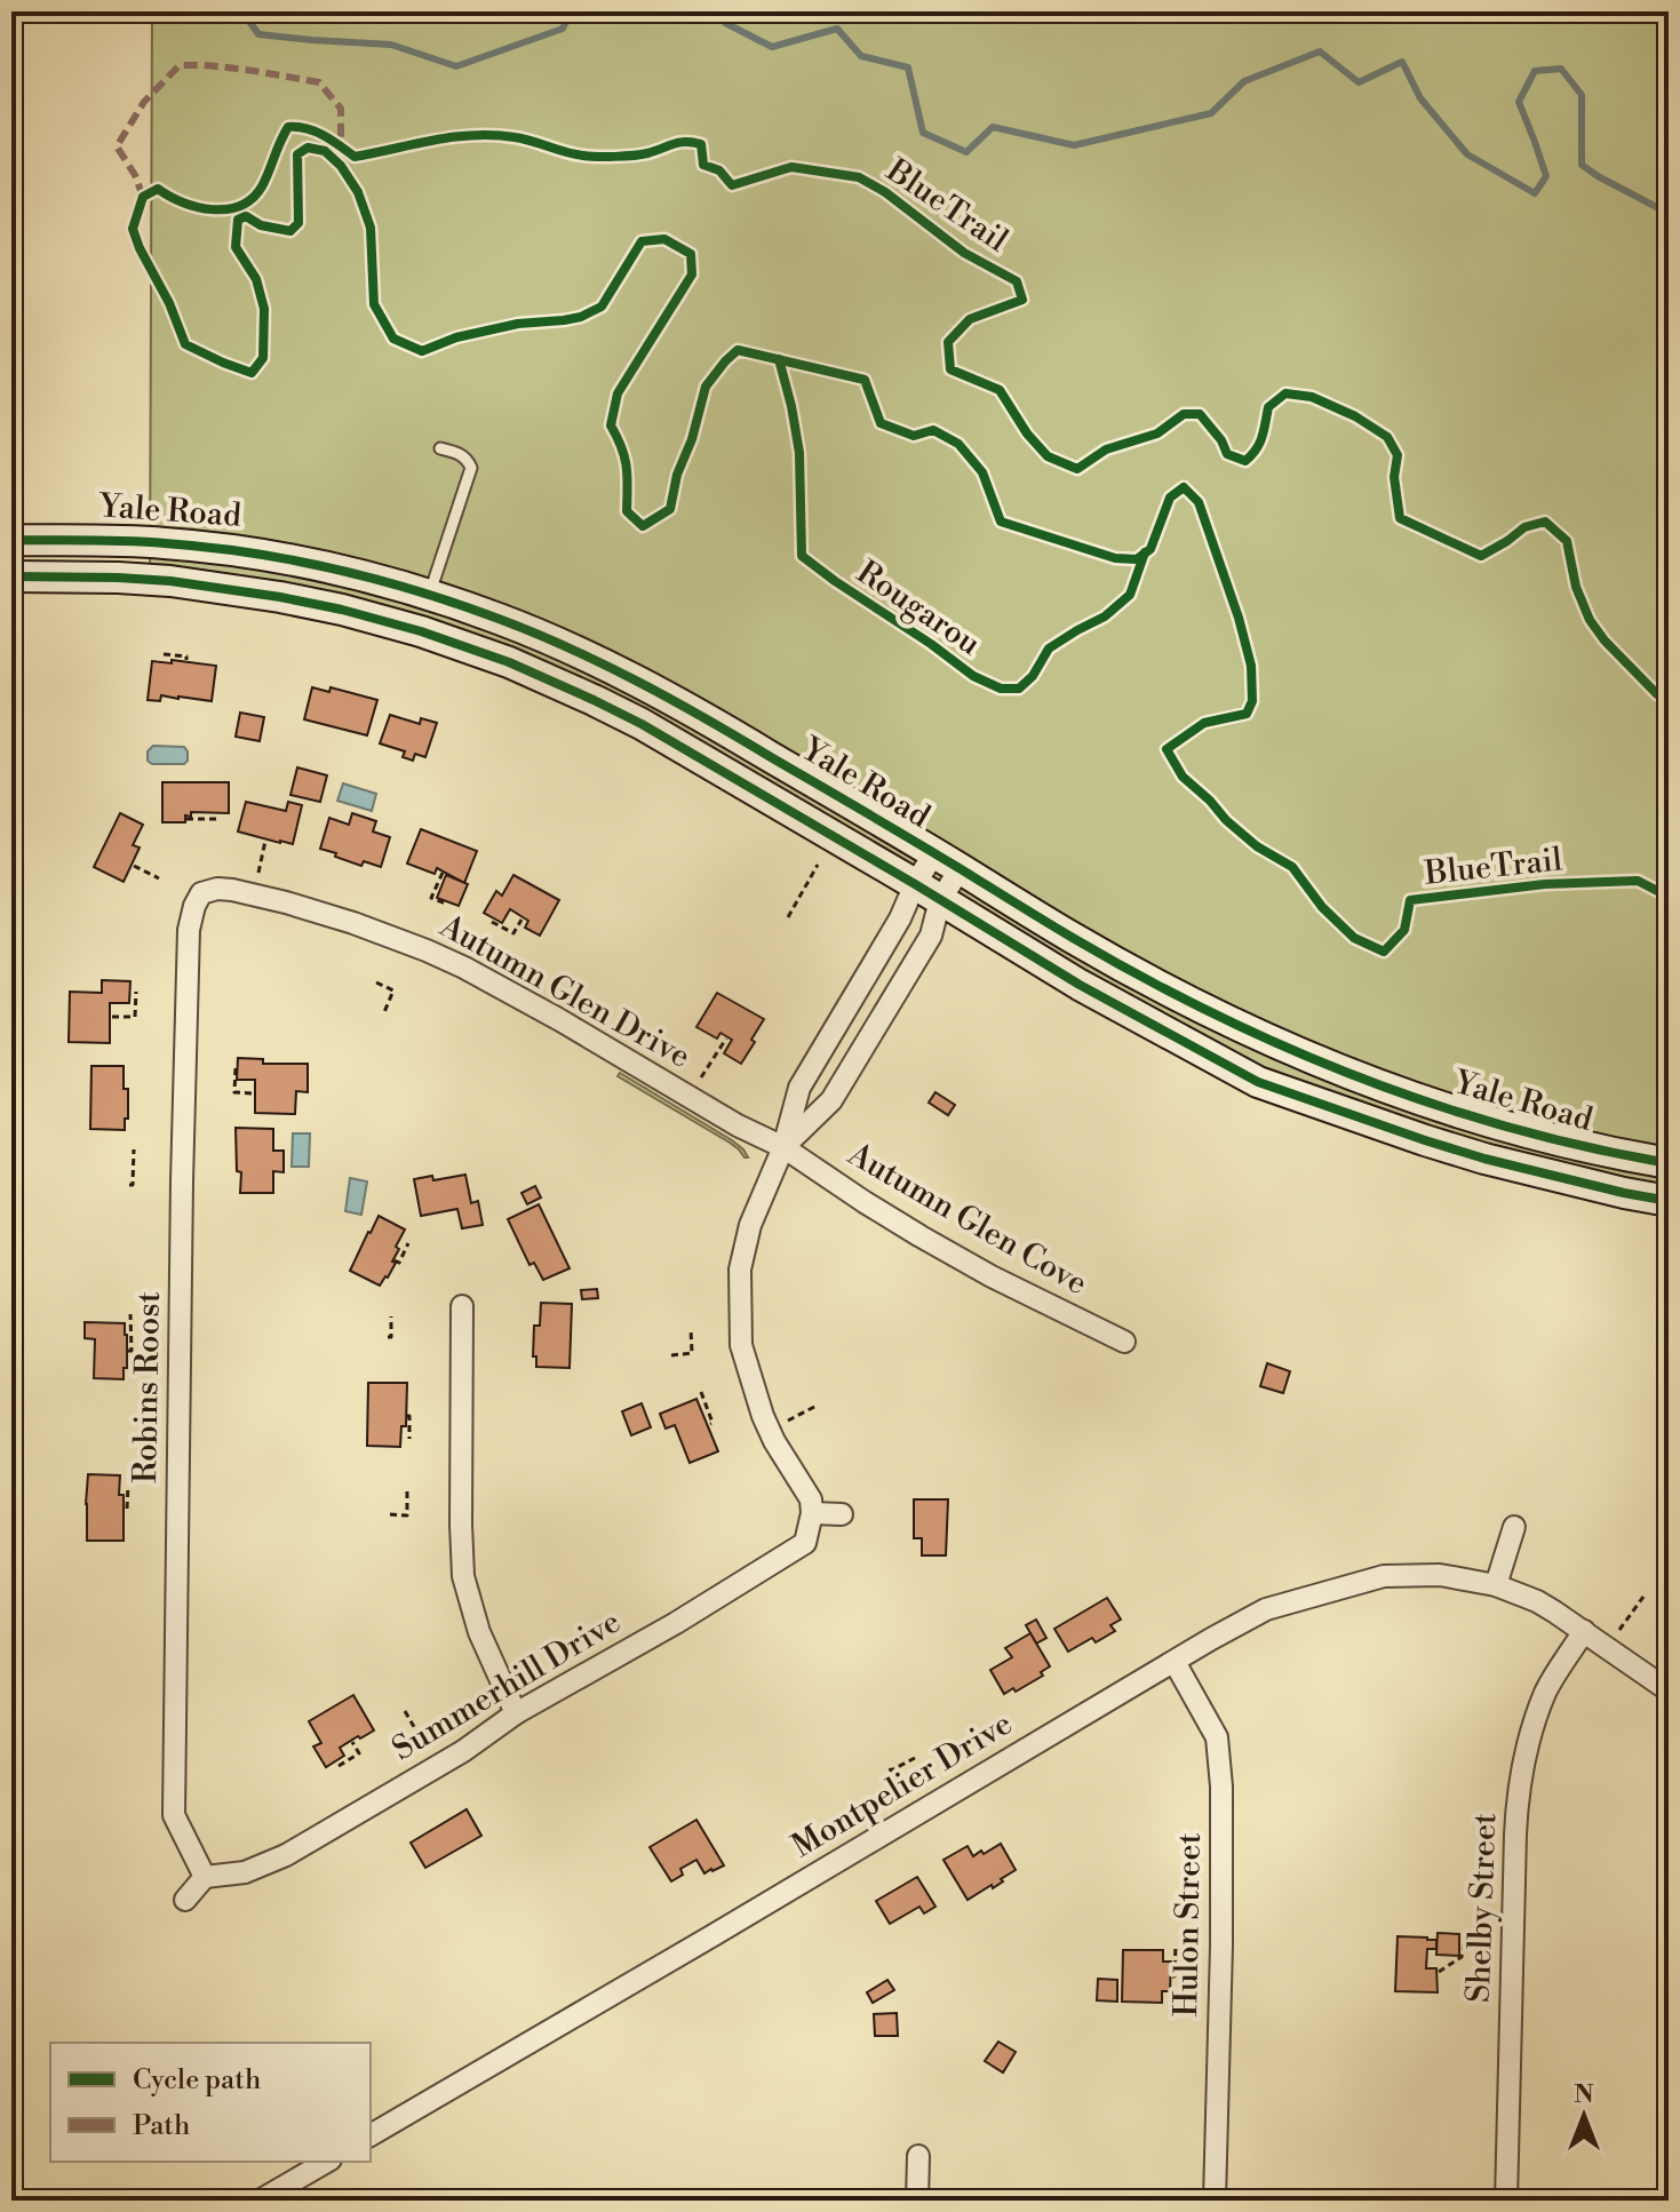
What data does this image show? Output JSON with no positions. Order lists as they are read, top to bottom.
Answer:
{
  "streets": {
    "main road": ["Yale Road"],
    "street": [
      "Autumn Glen Drive",
      "Autumn Glen Cove",
      "Robins Roost",
      "Summerhill Drive",
      "Montpelier Drive",
      "Shelby Street",
      "Hulon Street"
    ],
    "cycle path": ["BlueTrail", "Rougarou"]
  },
  "crossings": [
    ["Autumn Glen Drive", "Autumn Glen Cove"],
    ["Autumn Glen Drive", "Robins Roost"],
    ["Robins Roost", "Summerhill Drive"],
    ["Montpelier Drive", "Shelby Street"],
    ["Montpelier Drive", "Hulon Street"]
  ],
  "legend": ["Cycle path", "Path"],
  "north": "top"
}
